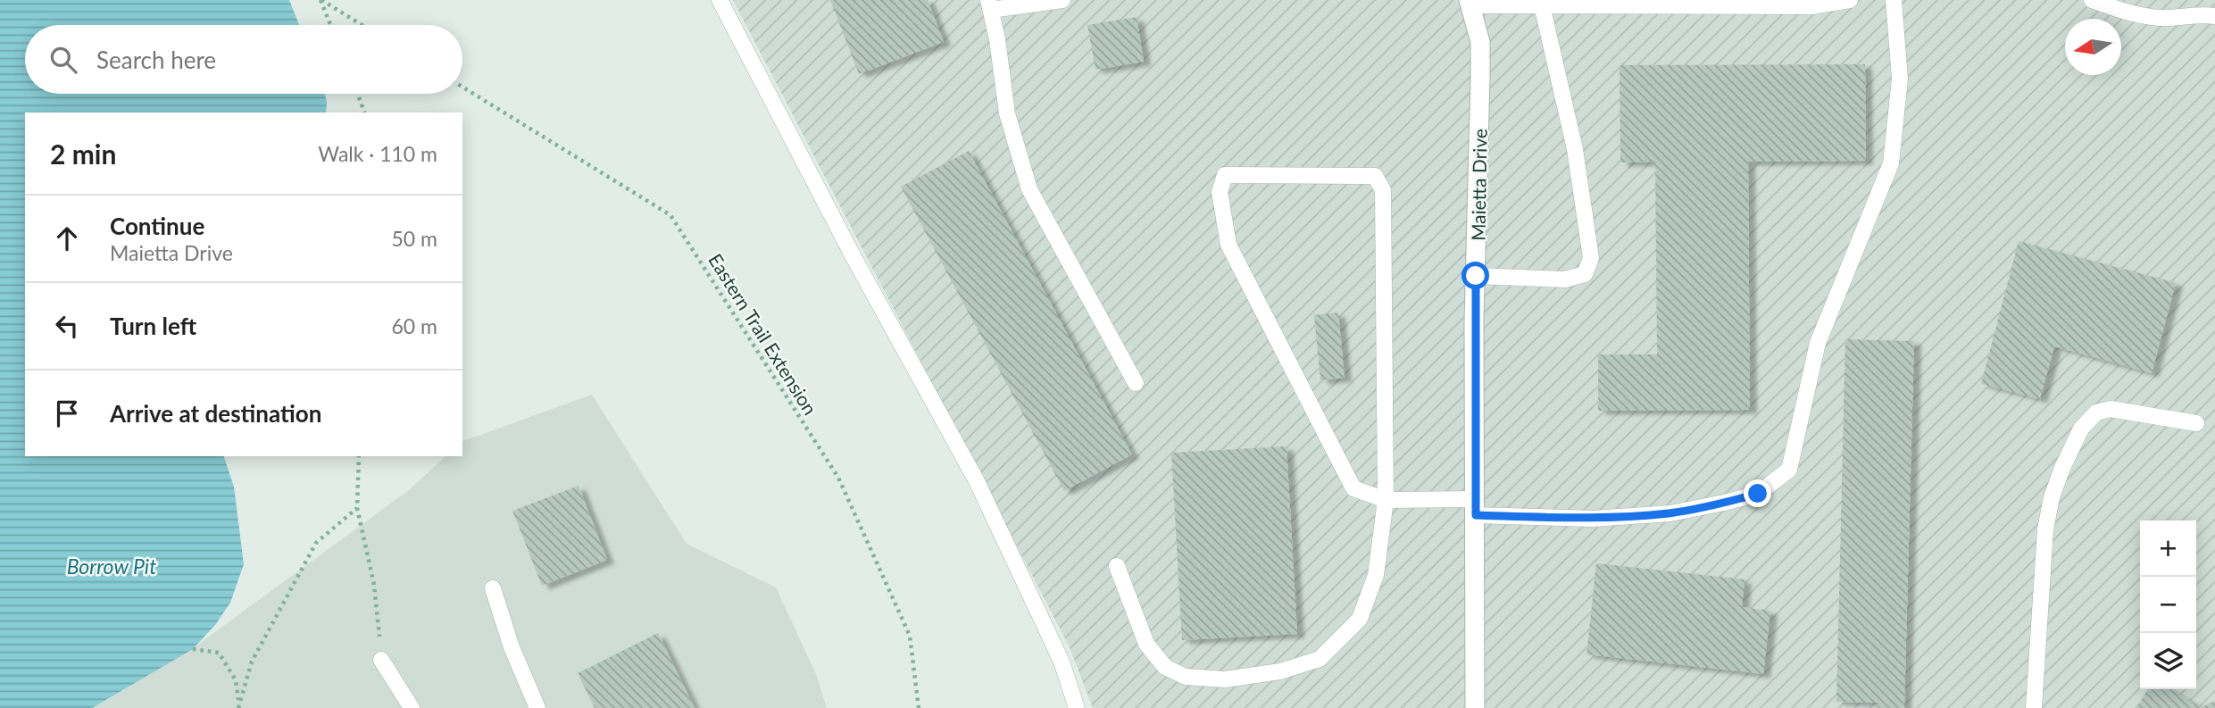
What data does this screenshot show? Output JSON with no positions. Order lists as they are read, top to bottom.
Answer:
{
  "streets": {
    "street": ["Maietta Drive"],
    "path": ["Eastern Trail Extension"]
  },
  "water": ["Borrow Pit"],
  "north": "left",
  "page": {
    "search": "Search here",
    "heading": ["2 min", "Walk · 110 m"],
    "list": [
      ["Continue", "Maietta Drive", "50 m"],
      ["Turn left", "60 m"],
      "Arrive at destination"
    ],
    "map_buttons": ["+", "−"]
  }
}
